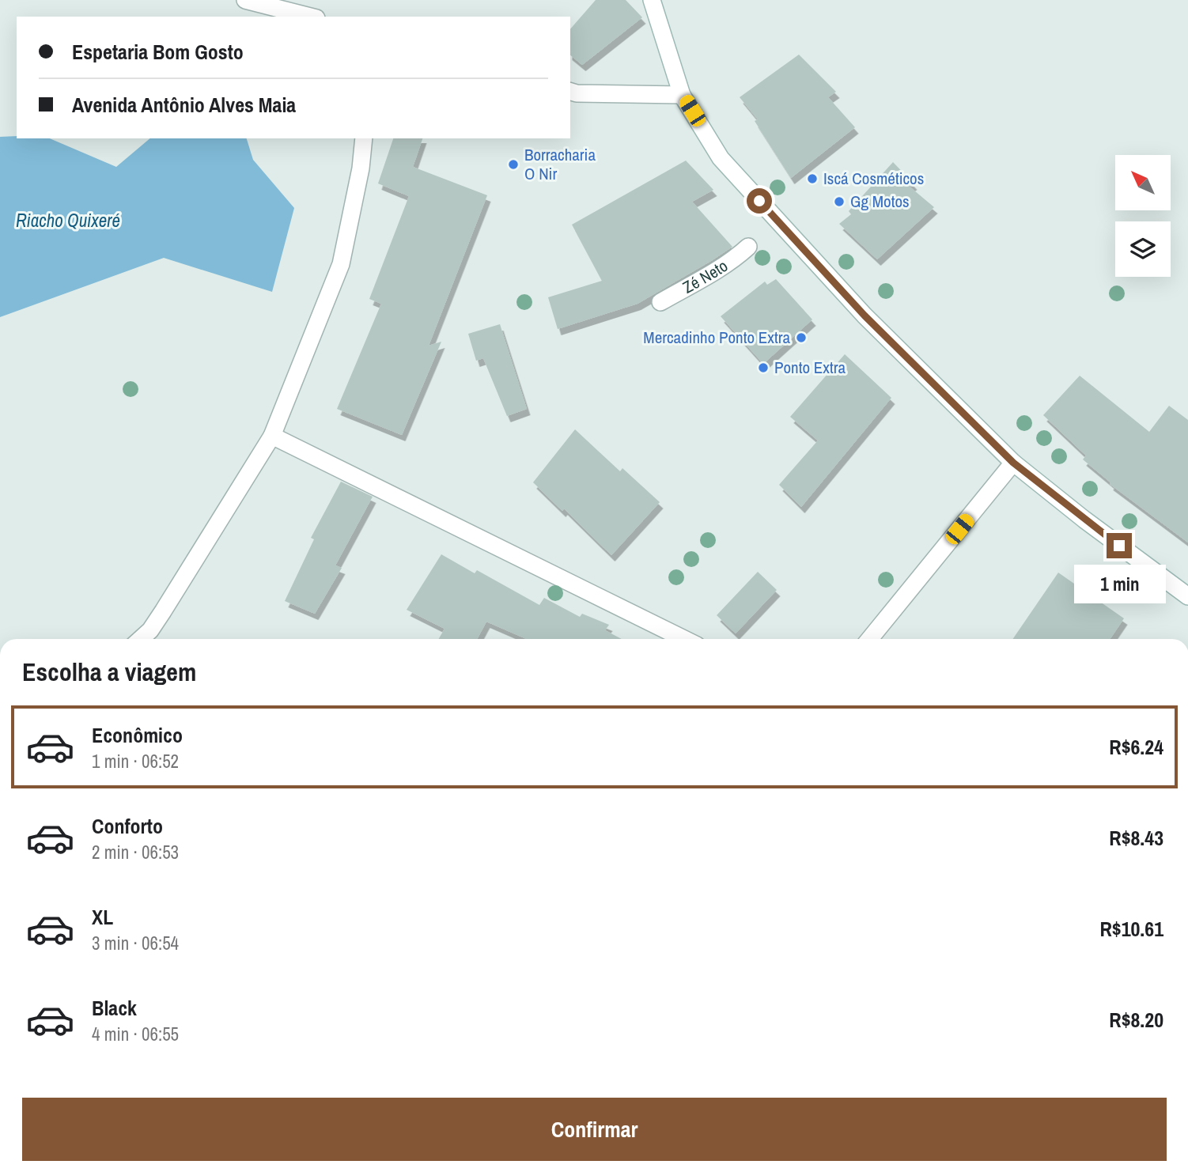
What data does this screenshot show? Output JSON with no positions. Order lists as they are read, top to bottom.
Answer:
{
  "streets": {
    "street": ["Zé Neto"]
  },
  "water": ["Riacho Quixeré"],
  "places": [
    "Borracharia O Nir",
    "Iscá Cosméticos",
    "Gg Motos",
    "Mercadinho Ponto Extra",
    "Ponto Extra"
  ],
  "north": "top left",
  "page": {
    "banner": ["Espetaria Bom Gosto", "Avenida Antônio Alves Maia"],
    "bubble": "1 min",
    "heading": "Escolha a viagem",
    "list": [
      {
        "name": "Econômico",
        "note": "1 min · 06:52",
        "value": "R$6.24"
      },
      {
        "name": "Conforto",
        "note": "2 min · 06:53",
        "value": "R$8.43"
      },
      {
        "name": "XL",
        "note": "3 min · 06:54",
        "value": "R$10.61"
      },
      {
        "name": "Black",
        "note": "4 min · 06:55",
        "value": "R$8.20"
      }
    ],
    "buttons": "Confirmar"
  }
}
